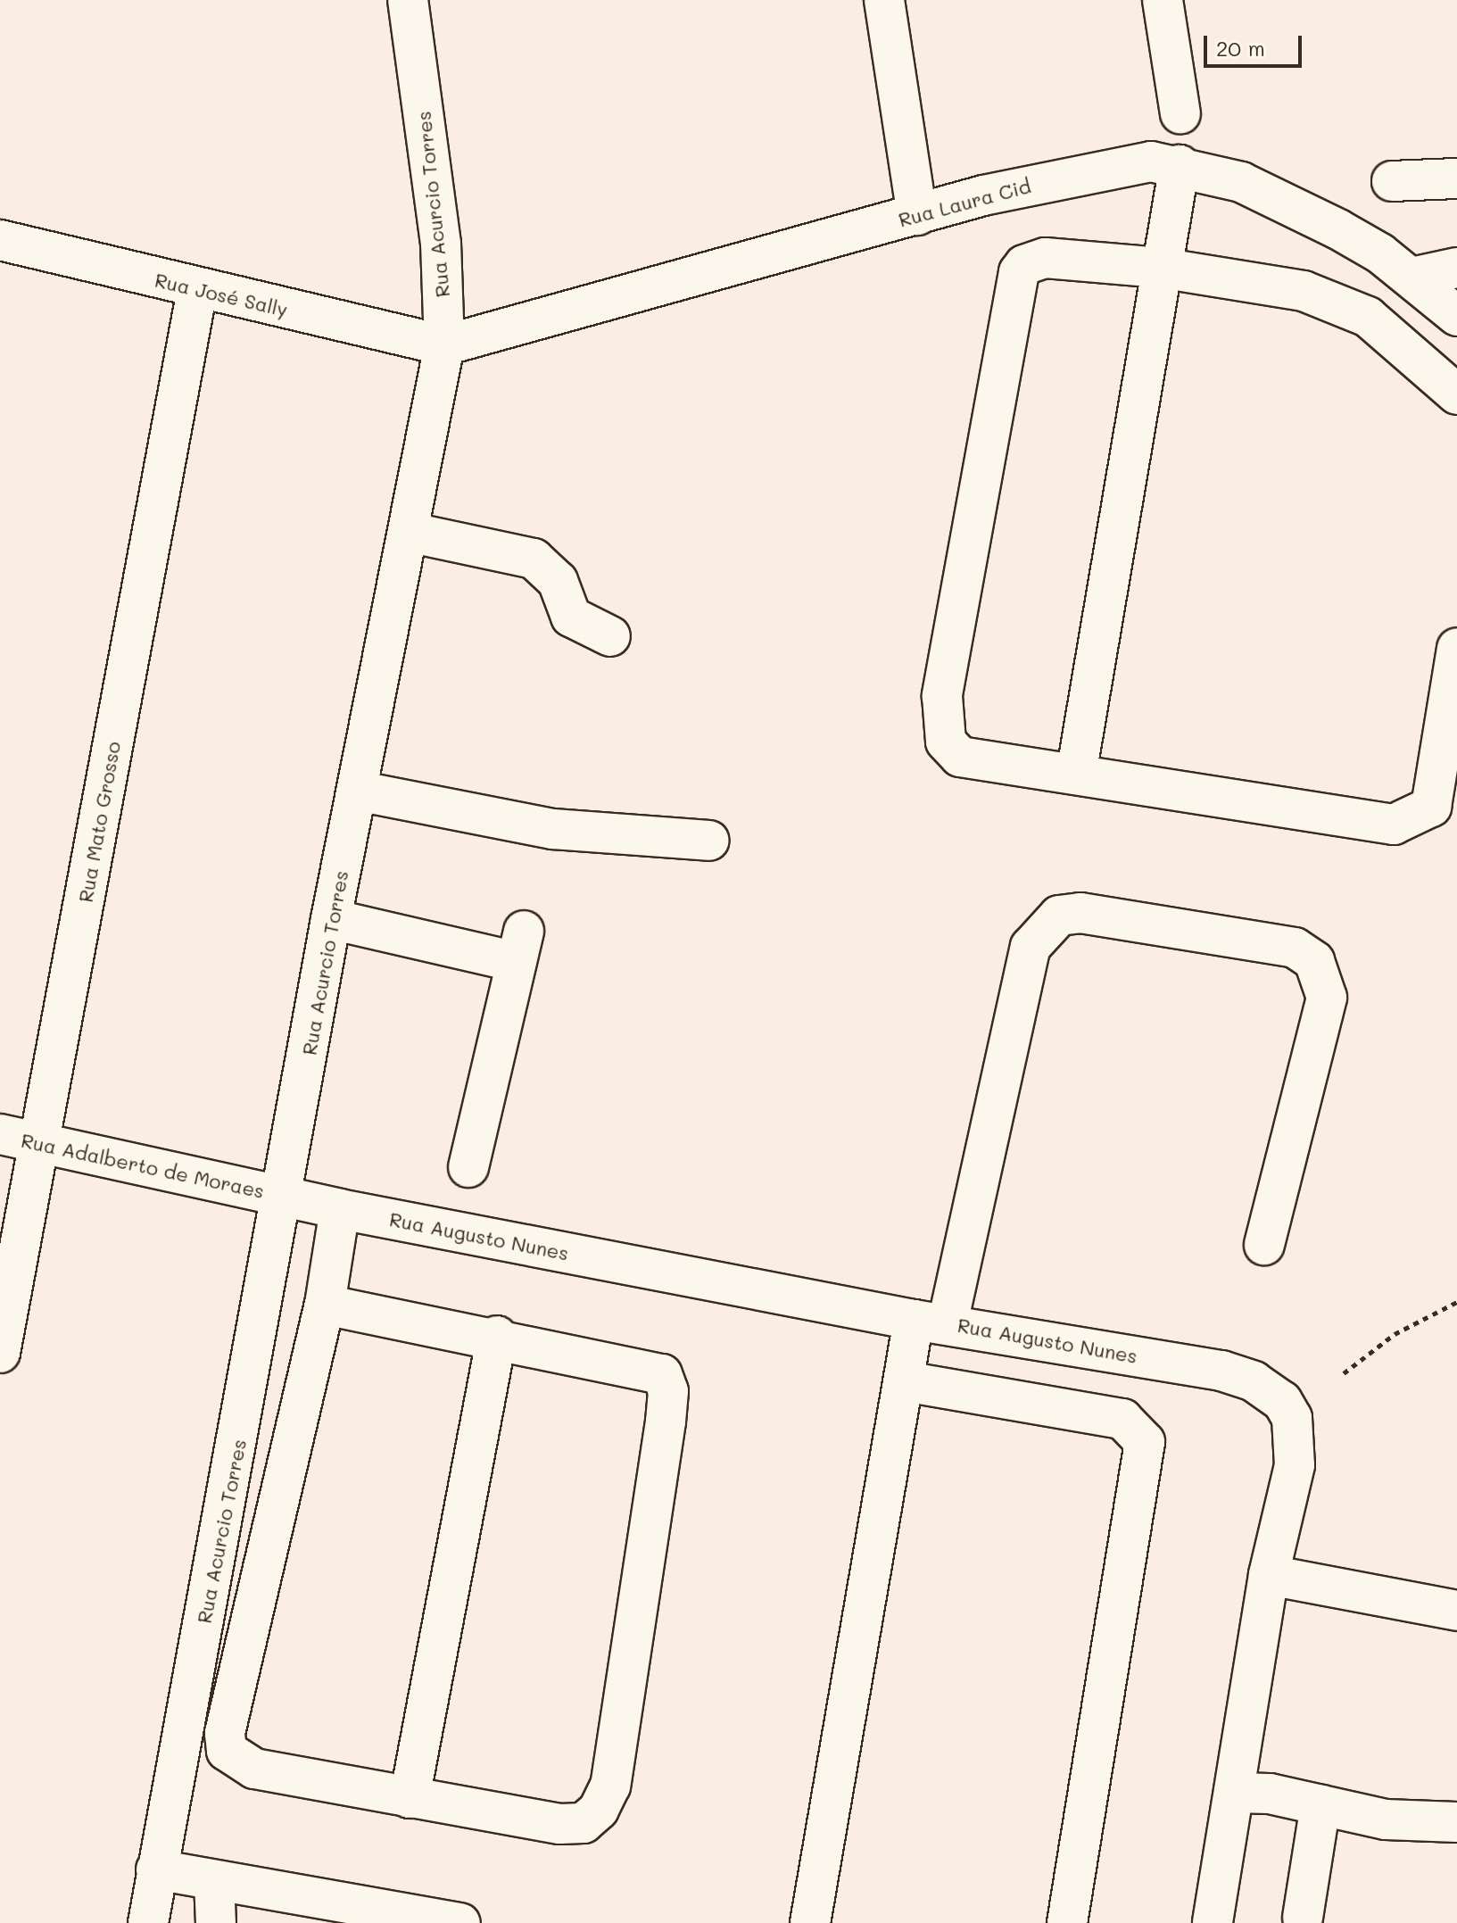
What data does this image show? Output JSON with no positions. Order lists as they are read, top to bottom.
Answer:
{
  "streets": {
    "street": [
      "Rua Laura Cid",
      "Rua Acurcio Torres",
      "Rua José Sally",
      "Rua Mato Grosso",
      "Rua Adalberto de Moraes",
      "Rua Augusto Nunes"
    ]
  },
  "crossings": [
    ["Rua Laura Cid", "Rua Acurcio Torres"],
    ["Rua Laura Cid", "Rua José Sally"],
    ["Rua Acurcio Torres", "Rua José Sally"],
    ["Rua Acurcio Torres", "Rua Adalberto de Moraes"],
    ["Rua Acurcio Torres", "Rua Augusto Nunes"],
    ["Rua José Sally", "Rua Mato Grosso"],
    ["Rua Mato Grosso", "Rua Adalberto de Moraes"],
    ["Rua Adalberto de Moraes", "Rua Augusto Nunes"]
  ],
  "scale_bar": "20 m"
}
